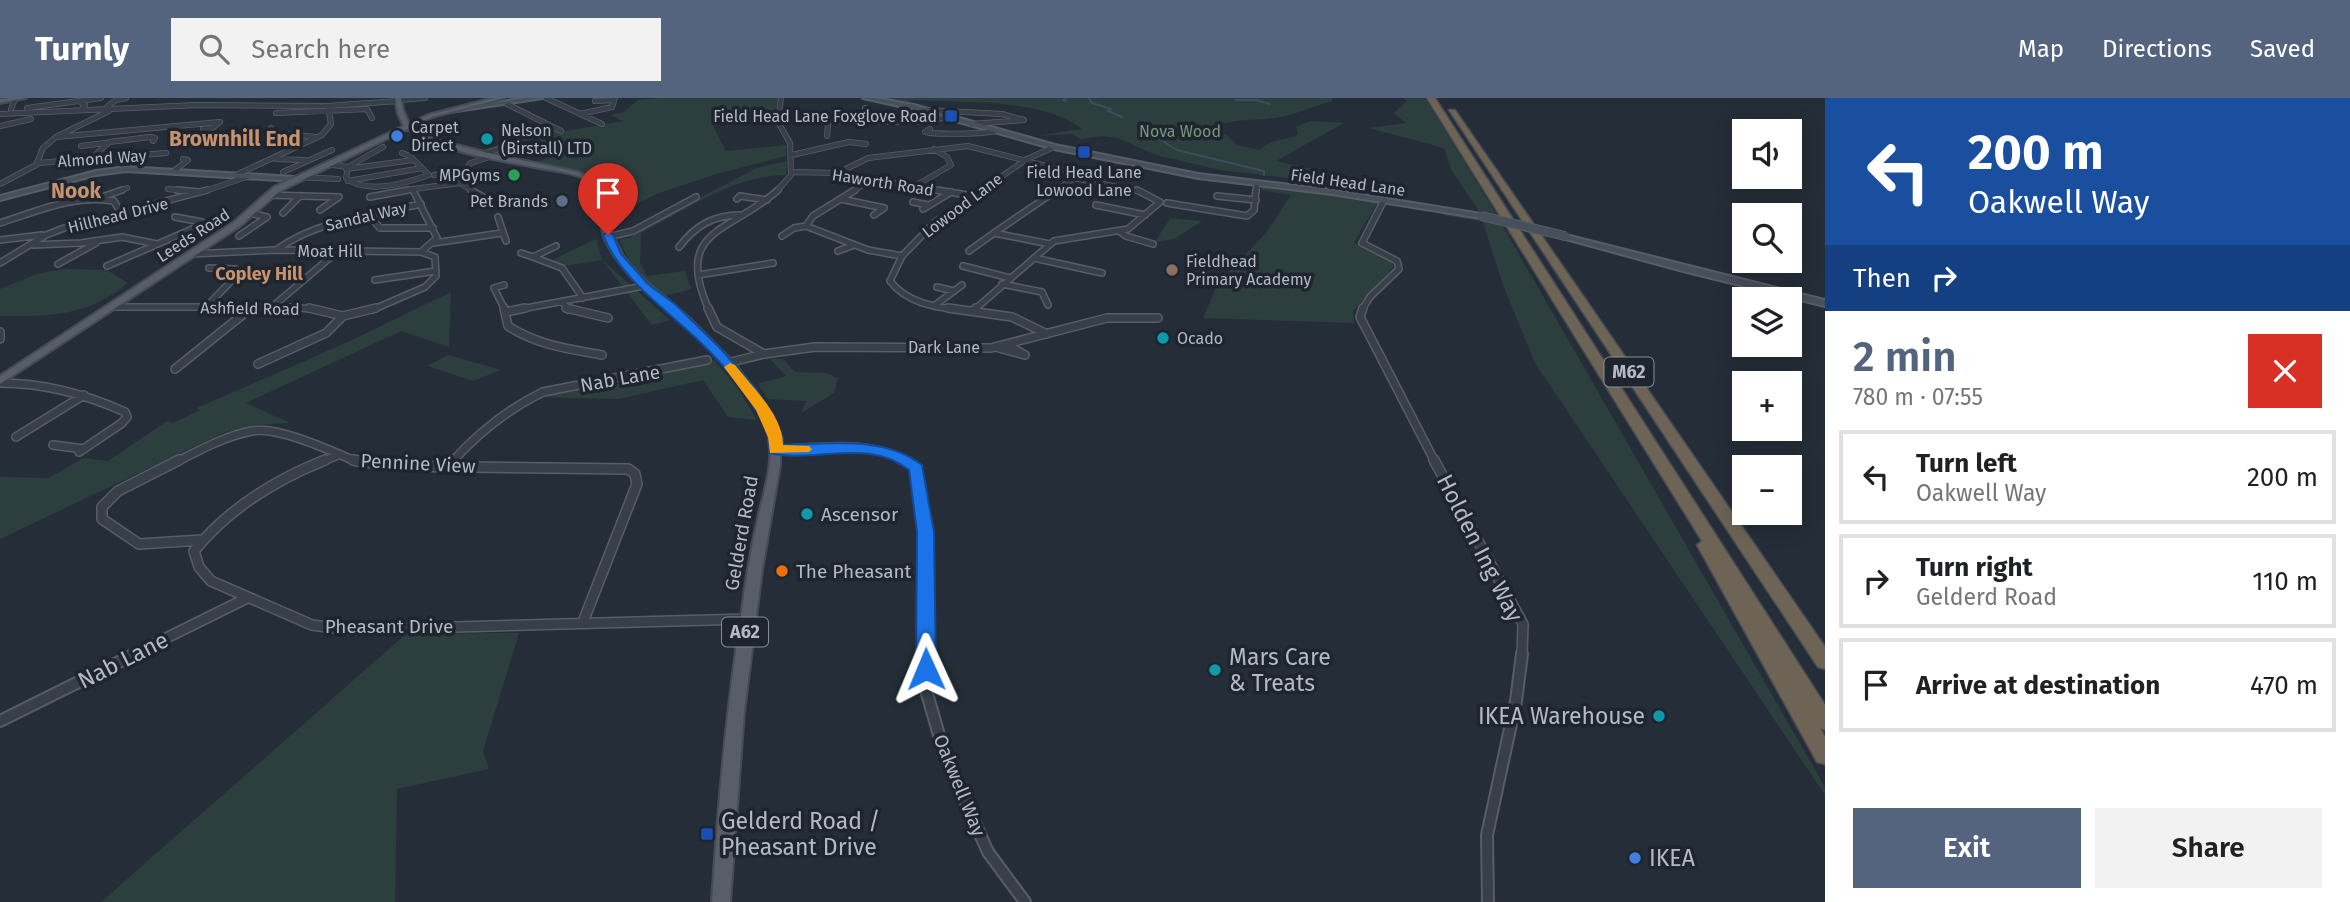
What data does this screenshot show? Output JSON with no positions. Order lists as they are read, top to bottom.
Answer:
{
  "streets": {
    "highway": ["M62"],
    "main road": [
      "Field Head Lane",
      "Leeds Road",
      "Gelderd Road",
      "A62"
    ],
    "street": [
      "Almond Way",
      "Haworth Road",
      "Lowood Lane",
      "Hillhead Drive",
      "Sandal Way",
      "Moat Hill",
      "Ashfield Road",
      "Dark Lane",
      "Nab Lane",
      "Pennine View",
      "Holden Ing Way",
      "Pheasant Drive",
      "Oakwell Way"
    ]
  },
  "crossings": [
    ["Haworth Road", "Lowood Lane"],
    ["Field Head Lane", "Lowood Lane"],
    ["Field Head Lane", "Holden Ing Way"],
    ["Lowood Lane", "Dark Lane"],
    ["Sandal Way", "Moat Hill"],
    ["Leeds Road", "Moat Hill"],
    ["Leeds Road", "Ashfield Road"],
    ["Leeds Road", "Gelderd Road"],
    ["Dark Lane", "Gelderd Road"],
    ["Nab Lane", "Pennine View"],
    ["Nab Lane", "Pheasant Drive"],
    ["Pennine View", "Pheasant Drive"],
    ["Gelderd Road", "Pheasant Drive"],
    ["Gelderd Road", "Oakwell Way"]
  ],
  "districts": ["Brownhill End", "Nook", "Copley Hill"],
  "parks": ["Nova Wood"],
  "places": {
    "transit": ["Field Head Lane Foxglove Road", "Field Head Lane Lowood Lane", "Gelderd Road / Pheasant Drive"],
    "other": [
      "Carpet Direct",
      "Nelson (Birstall) LTD",
      "MPGyms",
      "Pet Brands",
      "Fieldhead Primary Academy",
      "Ocado",
      "Ascensor",
      "The Pheasant",
      "Mars Care & Treats",
      "IKEA Warehouse",
      "IKEA"
    ]
  },
  "page": {
    "header": "Turnly",
    "search": "Search here",
    "nav": ["Map", "Directions", "Saved"],
    "turn": ["200 m", "Oakwell Way"],
    "map_buttons": ["+", "−"],
    "then": "Then",
    "heading": ["2 min", "780 m · 07:55"],
    "list": [
      {
        "name": "Turn left",
        "note": "Oakwell Way",
        "value": "200 m"
      },
      {
        "name": "Turn right",
        "note": "Gelderd Road",
        "value": "110 m"
      },
      {
        "name": "Arrive at destination",
        "value": "470 m"
      }
    ],
    "buttons": ["Exit", "Share"]
  }
}
